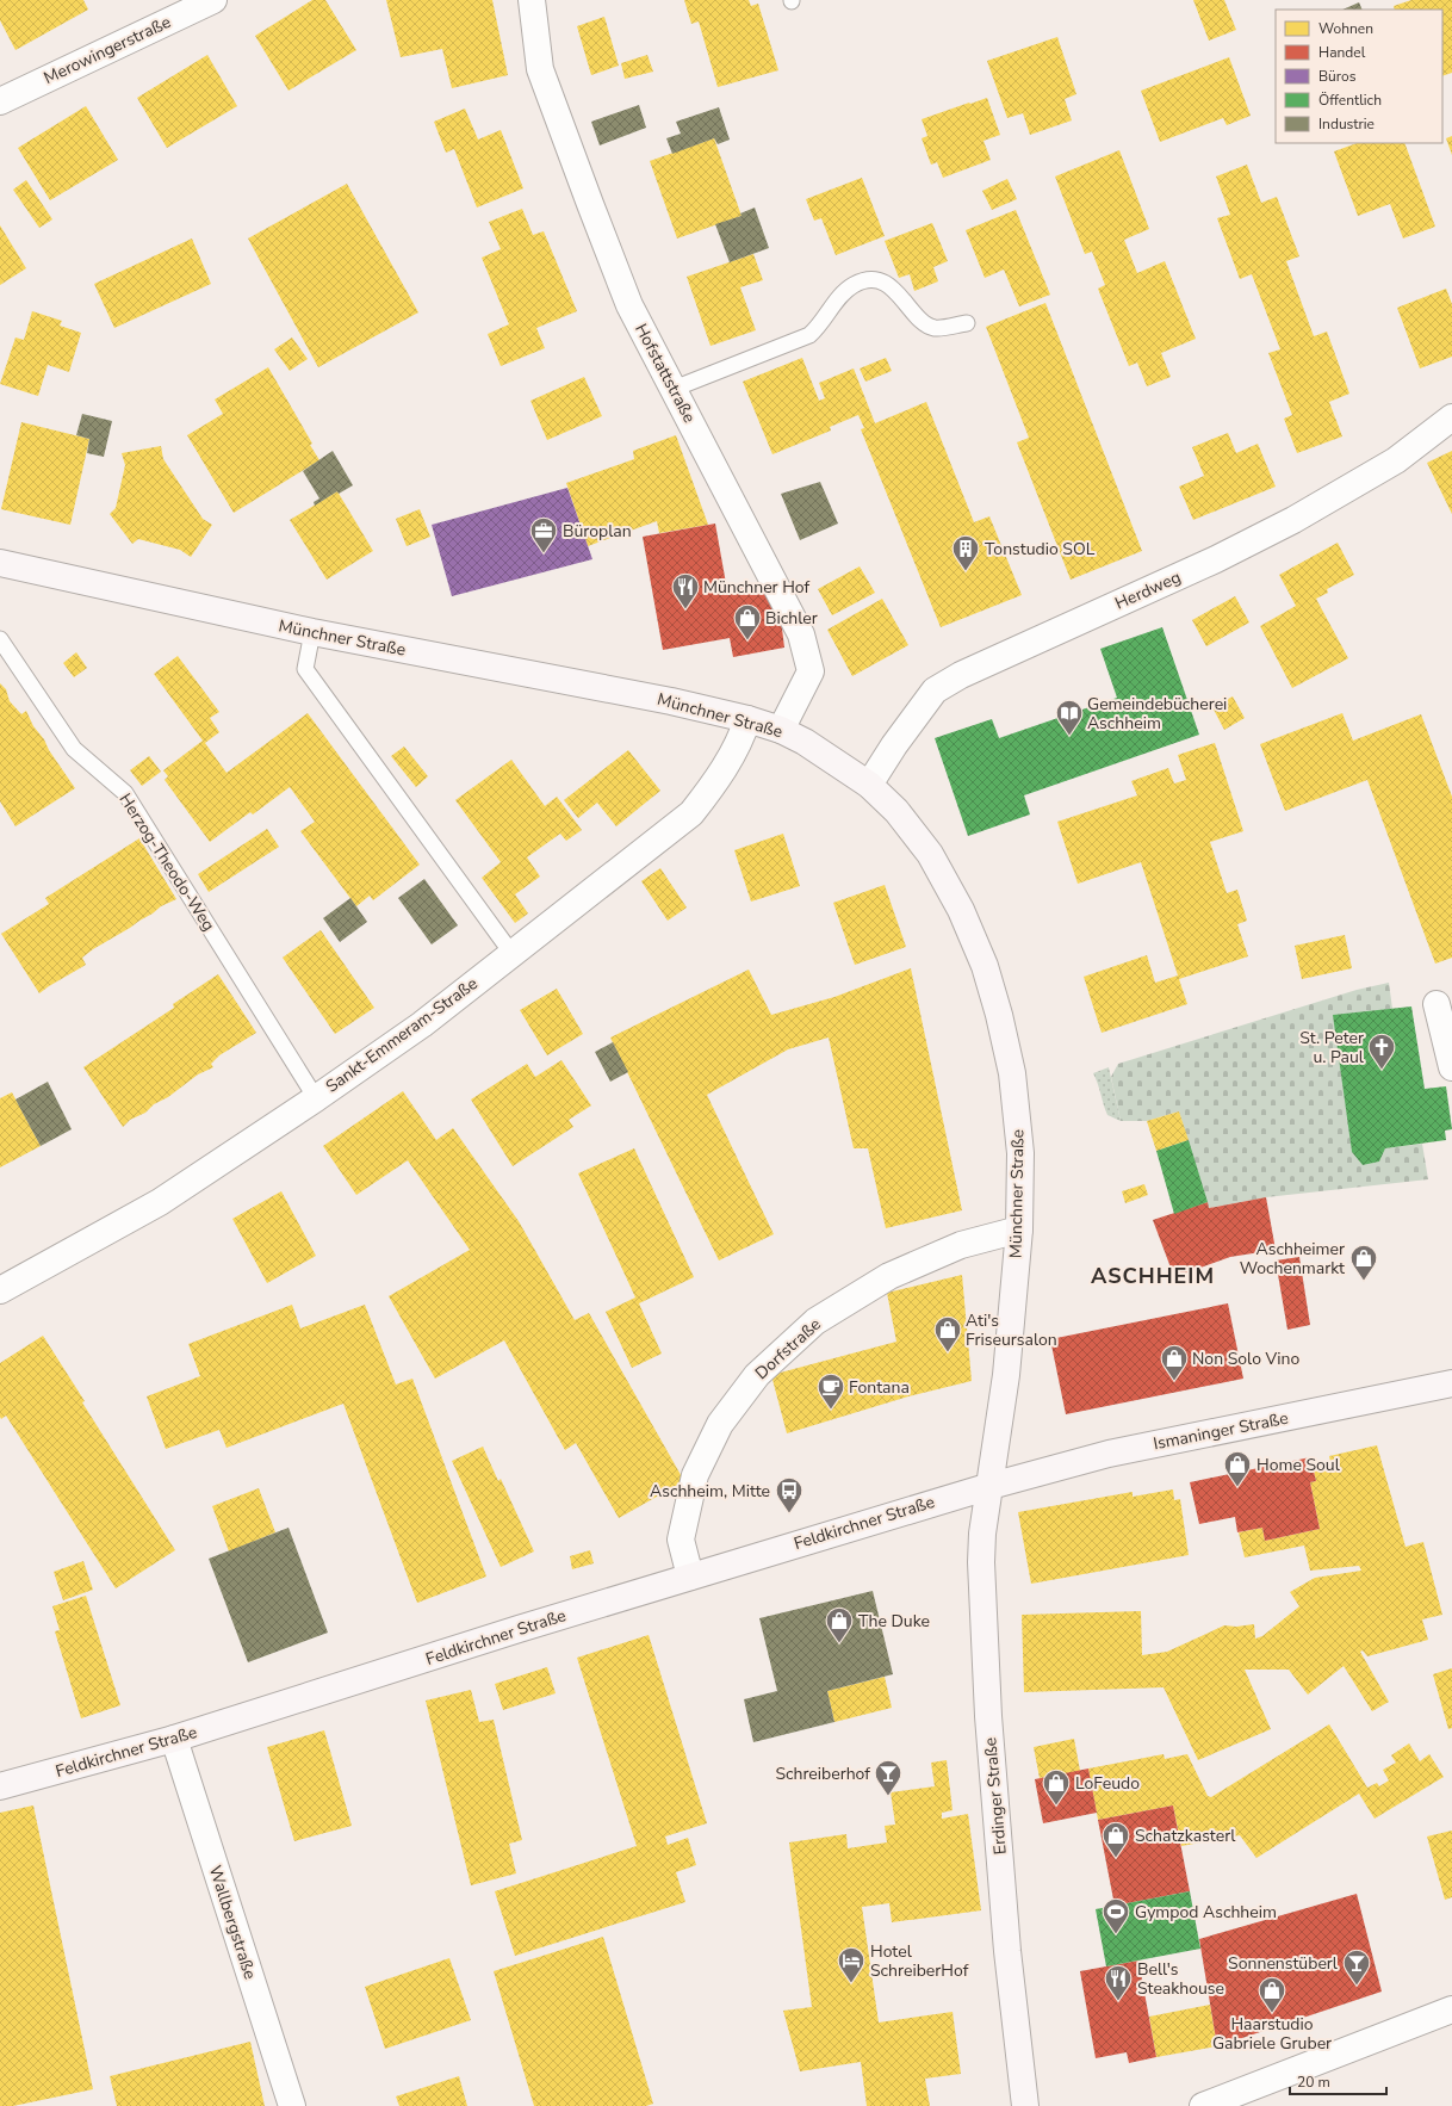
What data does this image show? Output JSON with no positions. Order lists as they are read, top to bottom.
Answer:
{
  "streets": {
    "street": [
      "Merowingerstraße",
      "Hofstattstraße",
      "Herdweg",
      "Münchner Straße",
      "Sankt-Emmeram-Straße",
      "Dorfstraße",
      "Ismaninger Straße",
      "Feldkirchner Straße",
      "Erdinger Straße",
      "Wallbergstraße"
    ],
    "lane": ["Herzog-Theodo-Weg"]
  },
  "crossings": [
    ["Hofstattstraße", "Münchner Straße"],
    ["Herdweg", "Münchner Straße"],
    ["Münchner Straße", "Sankt-Emmeram-Straße"],
    ["Münchner Straße", "Dorfstraße"],
    ["Münchner Straße", "Ismaninger Straße"],
    ["Münchner Straße", "Feldkirchner Straße"],
    ["Münchner Straße", "Erdinger Straße"],
    ["Herzog-Theodo-Weg", "Sankt-Emmeram-Straße"],
    ["Dorfstraße", "Feldkirchner Straße"],
    ["Ismaninger Straße", "Feldkirchner Straße"],
    ["Ismaninger Straße", "Erdinger Straße"],
    ["Feldkirchner Straße", "Erdinger Straße"],
    ["Feldkirchner Straße", "Wallbergstraße"]
  ],
  "districts": ["ASCHHEIM"],
  "places": {
    "office": ["Büroplan"],
    "building": ["Tonstudio SOL"],
    "restaurant": ["Münchner Hof", "Bell's Steakhouse"],
    "shop": [
      "Bichler",
      "Aschheimer Wochenmarkt",
      "Ati's Friseursalon",
      "Non Solo Vino",
      "Home Soul",
      "The Duke",
      "LoFeudo",
      "Schatzkasterl",
      "Haarstudio Gabriele Gruber"
    ],
    "library": ["Gemeindebücherei Aschheim"],
    "church": ["St. Peter u. Paul"],
    "cafe": ["Fontana"],
    "bus stop": ["Aschheim, Mitte"],
    "bar": ["Schreiberhof", "Sonnenstüberl"],
    "sports": ["Gympod Aschheim"],
    "hotel": ["Hotel SchreiberHof"]
  },
  "legend": [
    "Wohnen",
    "Handel",
    "Büros",
    "Öffentlich",
    "Industrie"
  ],
  "scale_bar": "20 m"
}
